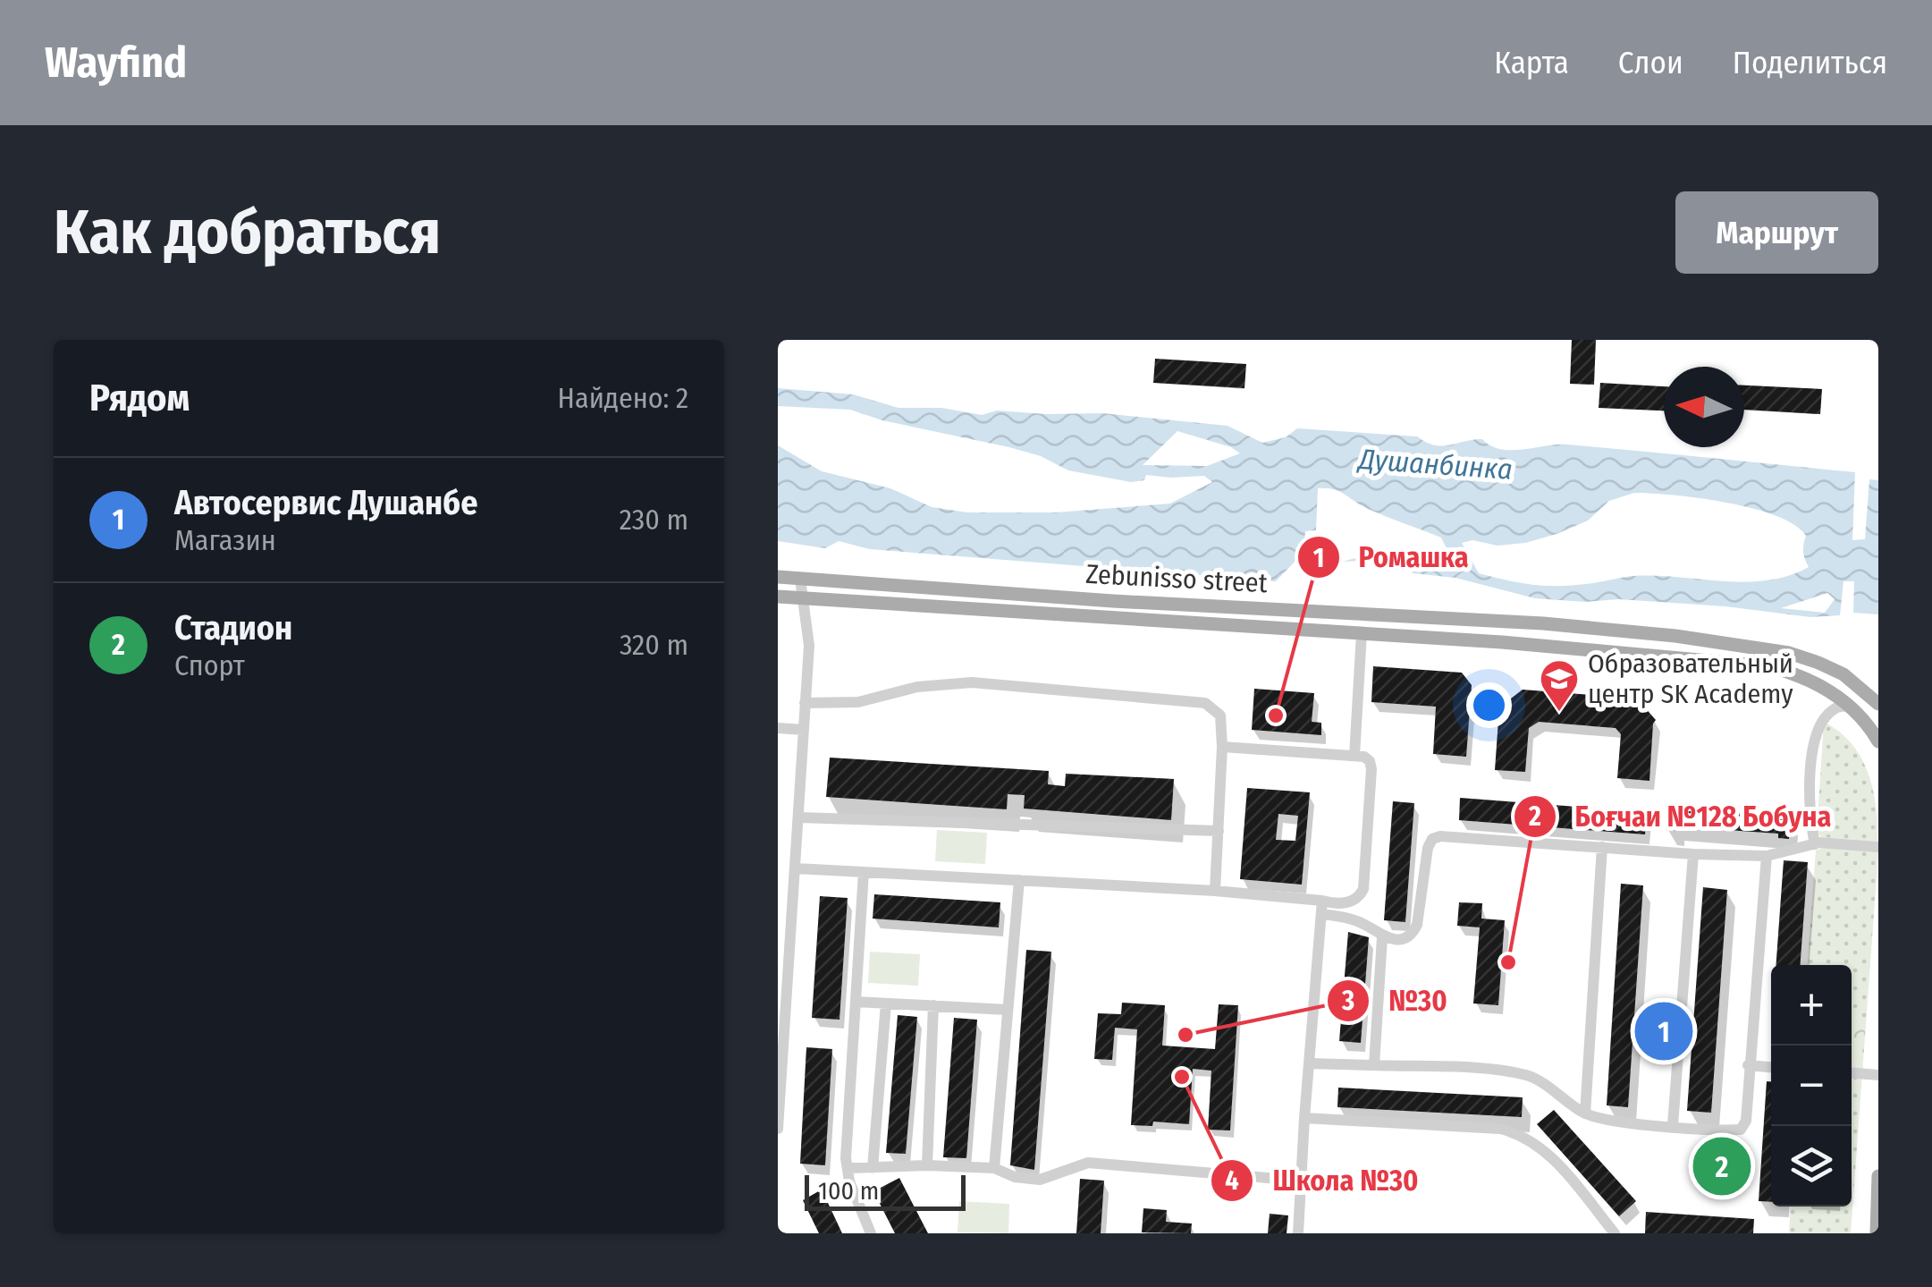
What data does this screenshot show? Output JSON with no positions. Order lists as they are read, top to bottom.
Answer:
{
  "streets": {
    "main road": ["Zebunisso street"]
  },
  "water": ["Душанбинка"],
  "places": {
    "school or university": ["Образовательный центр SK Academy"],
    "other": [
      "Ромашка",
      "Боғчаи №128 Бобуна",
      "№30",
      "Школа №30"
    ]
  },
  "scale_bar": "100 m",
  "north": "left",
  "page": {
    "header": "Wayfind",
    "nav": ["Карта", "Слои", "Поделиться"],
    "buttons": "Маршрут",
    "title": "Как добраться",
    "heading": ["Рядом", "Найдено: 2"],
    "list": [
      {
        "mark": "1",
        "name": "Автосервис Душанбе",
        "note": "Магазин",
        "value": "230 m"
      },
      {
        "mark": "2",
        "name": "Стадион",
        "note": "Спорт",
        "value": "320 m"
      }
    ],
    "map_buttons": ["+", "−"],
    "pins": ["1", "2"],
    "scale": "100 m"
  }
}
